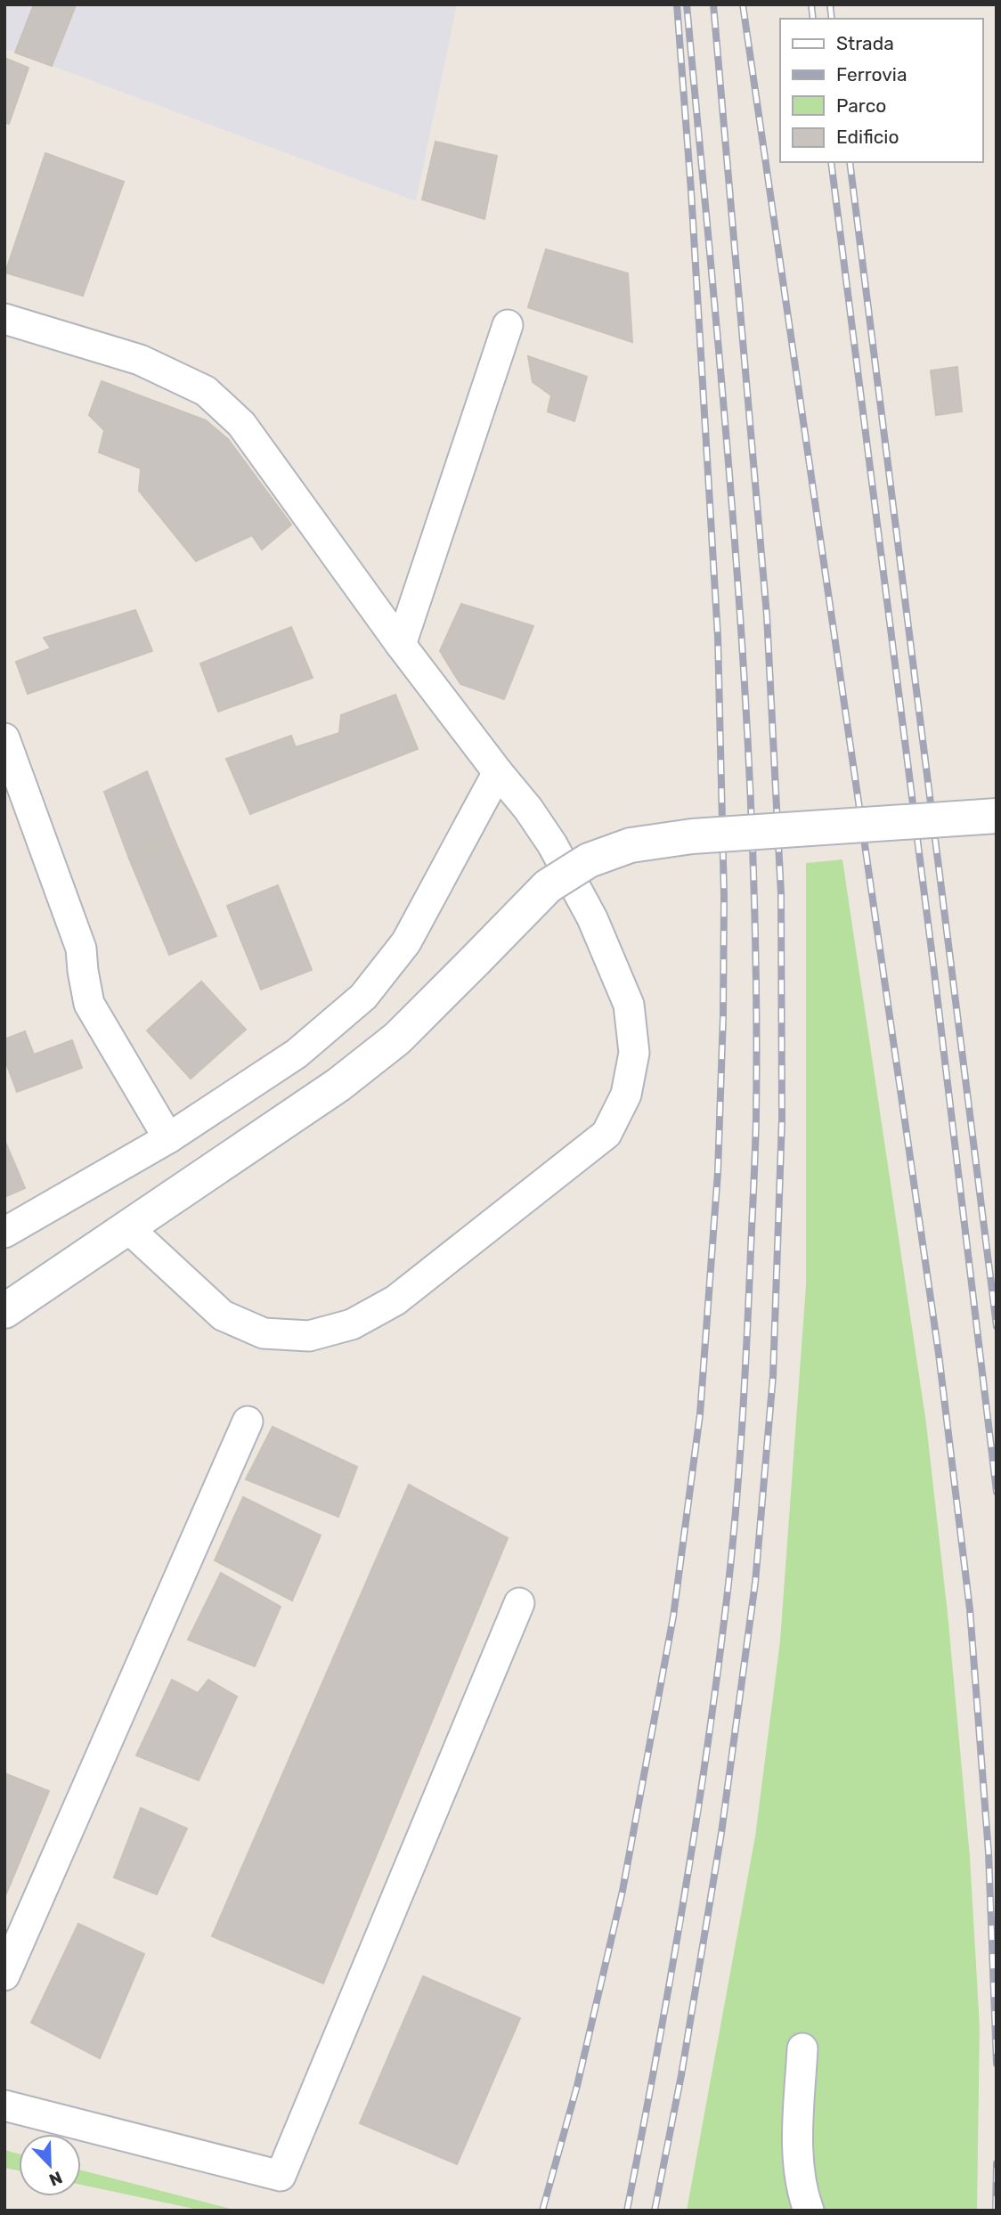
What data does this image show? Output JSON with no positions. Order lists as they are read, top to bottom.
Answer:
{
  "legend": [
    "Strada",
    "Ferrovia",
    "Parco",
    "Edificio"
  ],
  "north": "bottom right"
}
